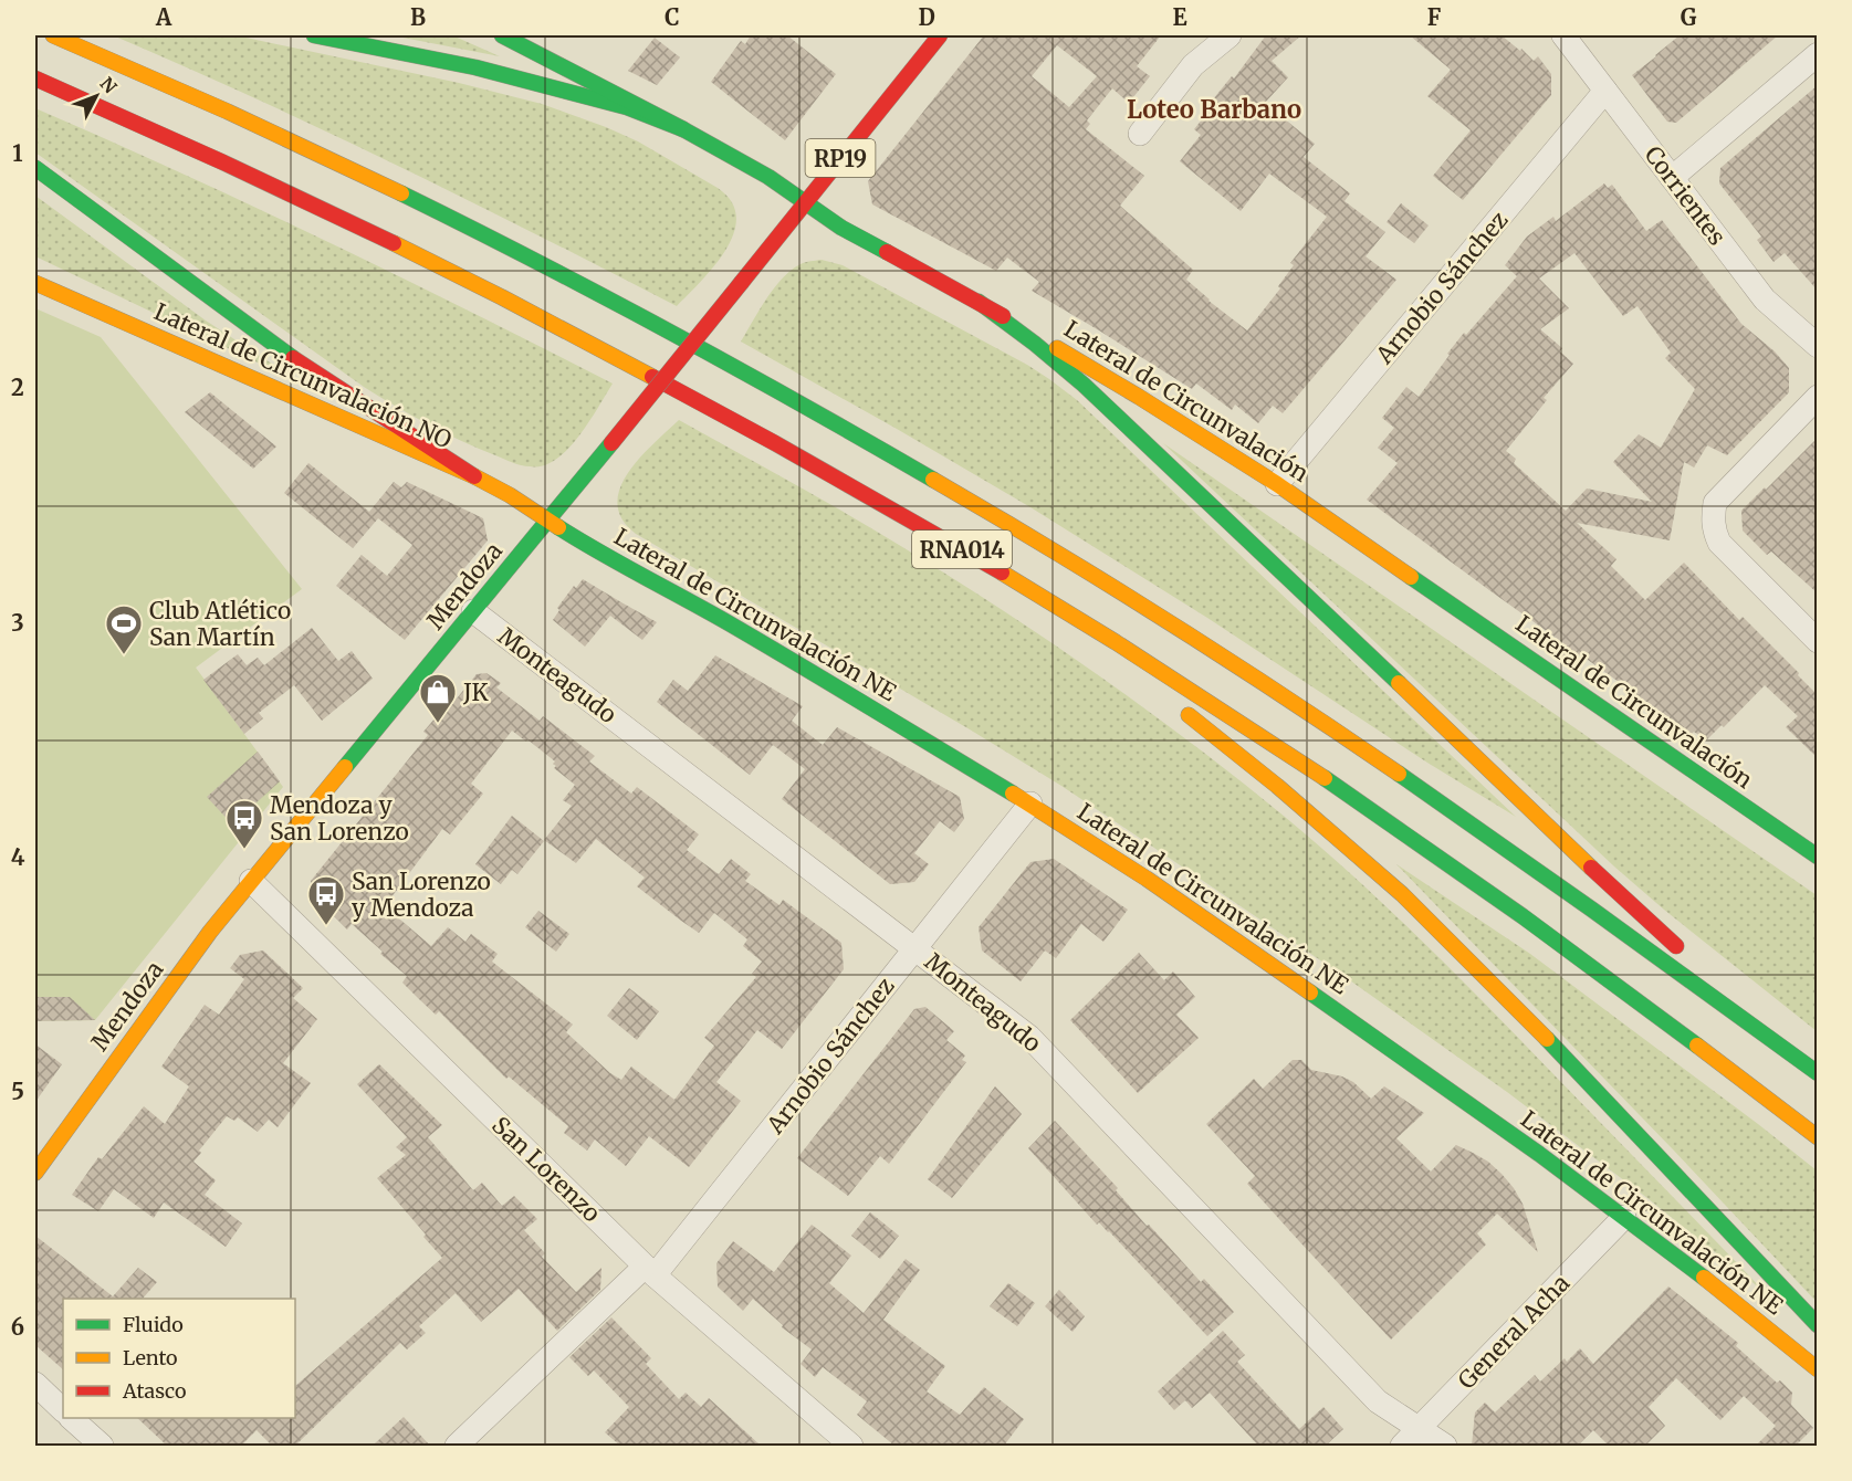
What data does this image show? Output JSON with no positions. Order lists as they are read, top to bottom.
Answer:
{
  "streets": {
    "main road": [
      "RP19",
      "Lateral de Circunvalación NO",
      "Lateral de Circunvalación",
      "RNA014",
      "Mendoza",
      "Lateral de Circunvalación NE"
    ],
    "street": [
      "Corrientes",
      "Arnobio Sánchez",
      "Monteagudo",
      "San Lorenzo",
      "General Acha"
    ]
  },
  "crossings": [
    ["Corrientes", "Arnobio Sánchez"],
    ["Arnobio Sánchez", "Lateral de Circunvalación"],
    ["Arnobio Sánchez", "Lateral de Circunvalación NE"],
    ["Arnobio Sánchez", "Monteagudo"],
    ["Arnobio Sánchez", "San Lorenzo"],
    ["Lateral de Circunvalación NO", "Mendoza"],
    ["Lateral de Circunvalación NO", "Lateral de Circunvalación NE"],
    ["Lateral de Circunvalación", "Mendoza"],
    ["Mendoza", "Lateral de Circunvalación NE"],
    ["Mendoza", "Monteagudo"],
    ["Mendoza", "San Lorenzo"],
    ["Lateral de Circunvalación NE", "General Acha"],
    ["Monteagudo", "General Acha"]
  ],
  "districts": ["Loteo Barbano"],
  "places": {
    "sports": ["Club Atlético San Martín"],
    "shop": ["JK"],
    "bus stop": ["Mendoza y San Lorenzo", "San Lorenzo y Mendoza"]
  },
  "legend": ["Fluido", "Lento", "Atasco"],
  "north": "top right",
  "grid": {
    "columns": [
      "A",
      "B",
      "C",
      "D",
      "E",
      "F",
      "G"
    ],
    "rows": [
      "1",
      "2",
      "3",
      "4",
      "5",
      "6"
    ]
  }
}
